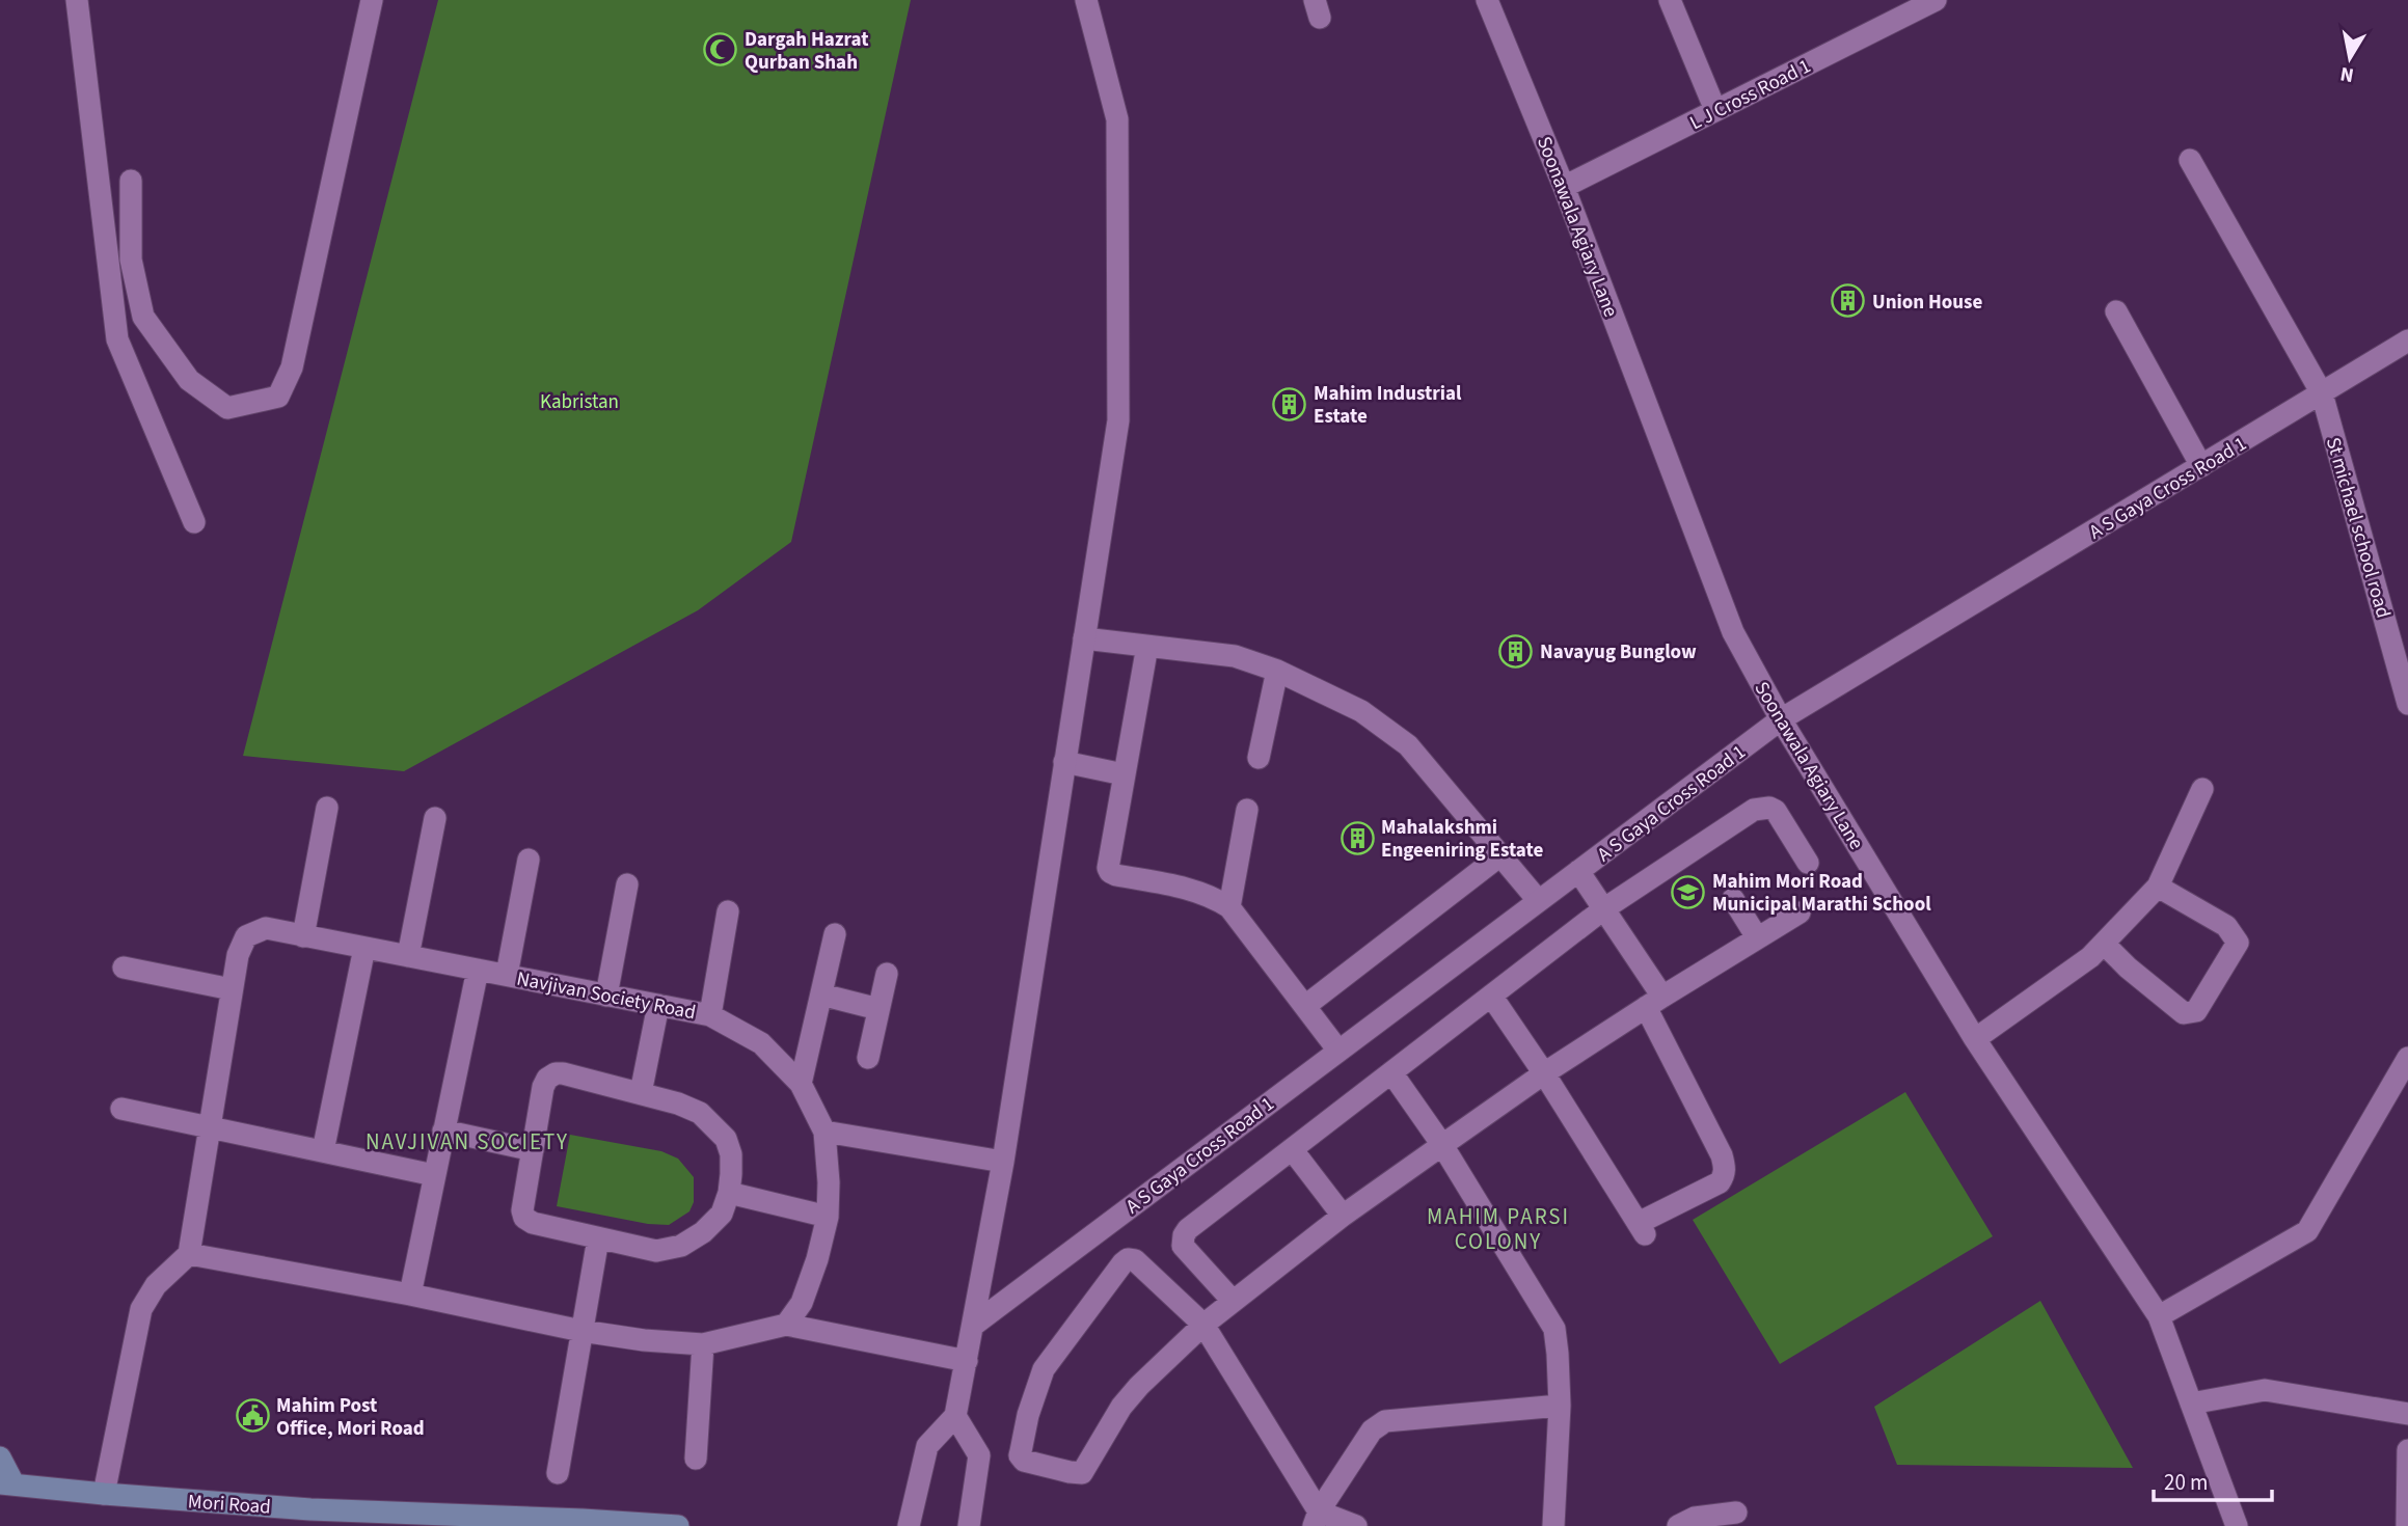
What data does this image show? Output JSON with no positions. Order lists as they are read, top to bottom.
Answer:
{
  "streets": {
    "main road": ["Mori Road"],
    "street": [
      "L J Cross Road 1",
      "Soonawala Agiary Lane",
      "A S Gaya Cross Road 1",
      "St michael school road",
      "Navjivan Society Road"
    ]
  },
  "crossings": [
    ["L J Cross Road 1", "Soonawala Agiary Lane"],
    ["Soonawala Agiary Lane", "A S Gaya Cross Road 1"],
    ["A S Gaya Cross Road 1", "St michael school road"]
  ],
  "districts": ["NAVJIVAN SOCIETY", "MAHIM PARSI COLONY"],
  "parks": ["Kabristan"],
  "places": {
    "mosque": ["Dargah Hazrat Qurban Shah"],
    "building": [
      "Union House",
      "Mahim Industrial Estate",
      "Navayug Bunglow",
      "Mahalakshmi Engeeniring Estate"
    ],
    "school or university": ["Mahim Mori Road Municipal Marathi School"],
    "public building": ["Mahim Post Office, Mori Road"]
  },
  "scale_bar": "20 m",
  "north": "bottom"
}
